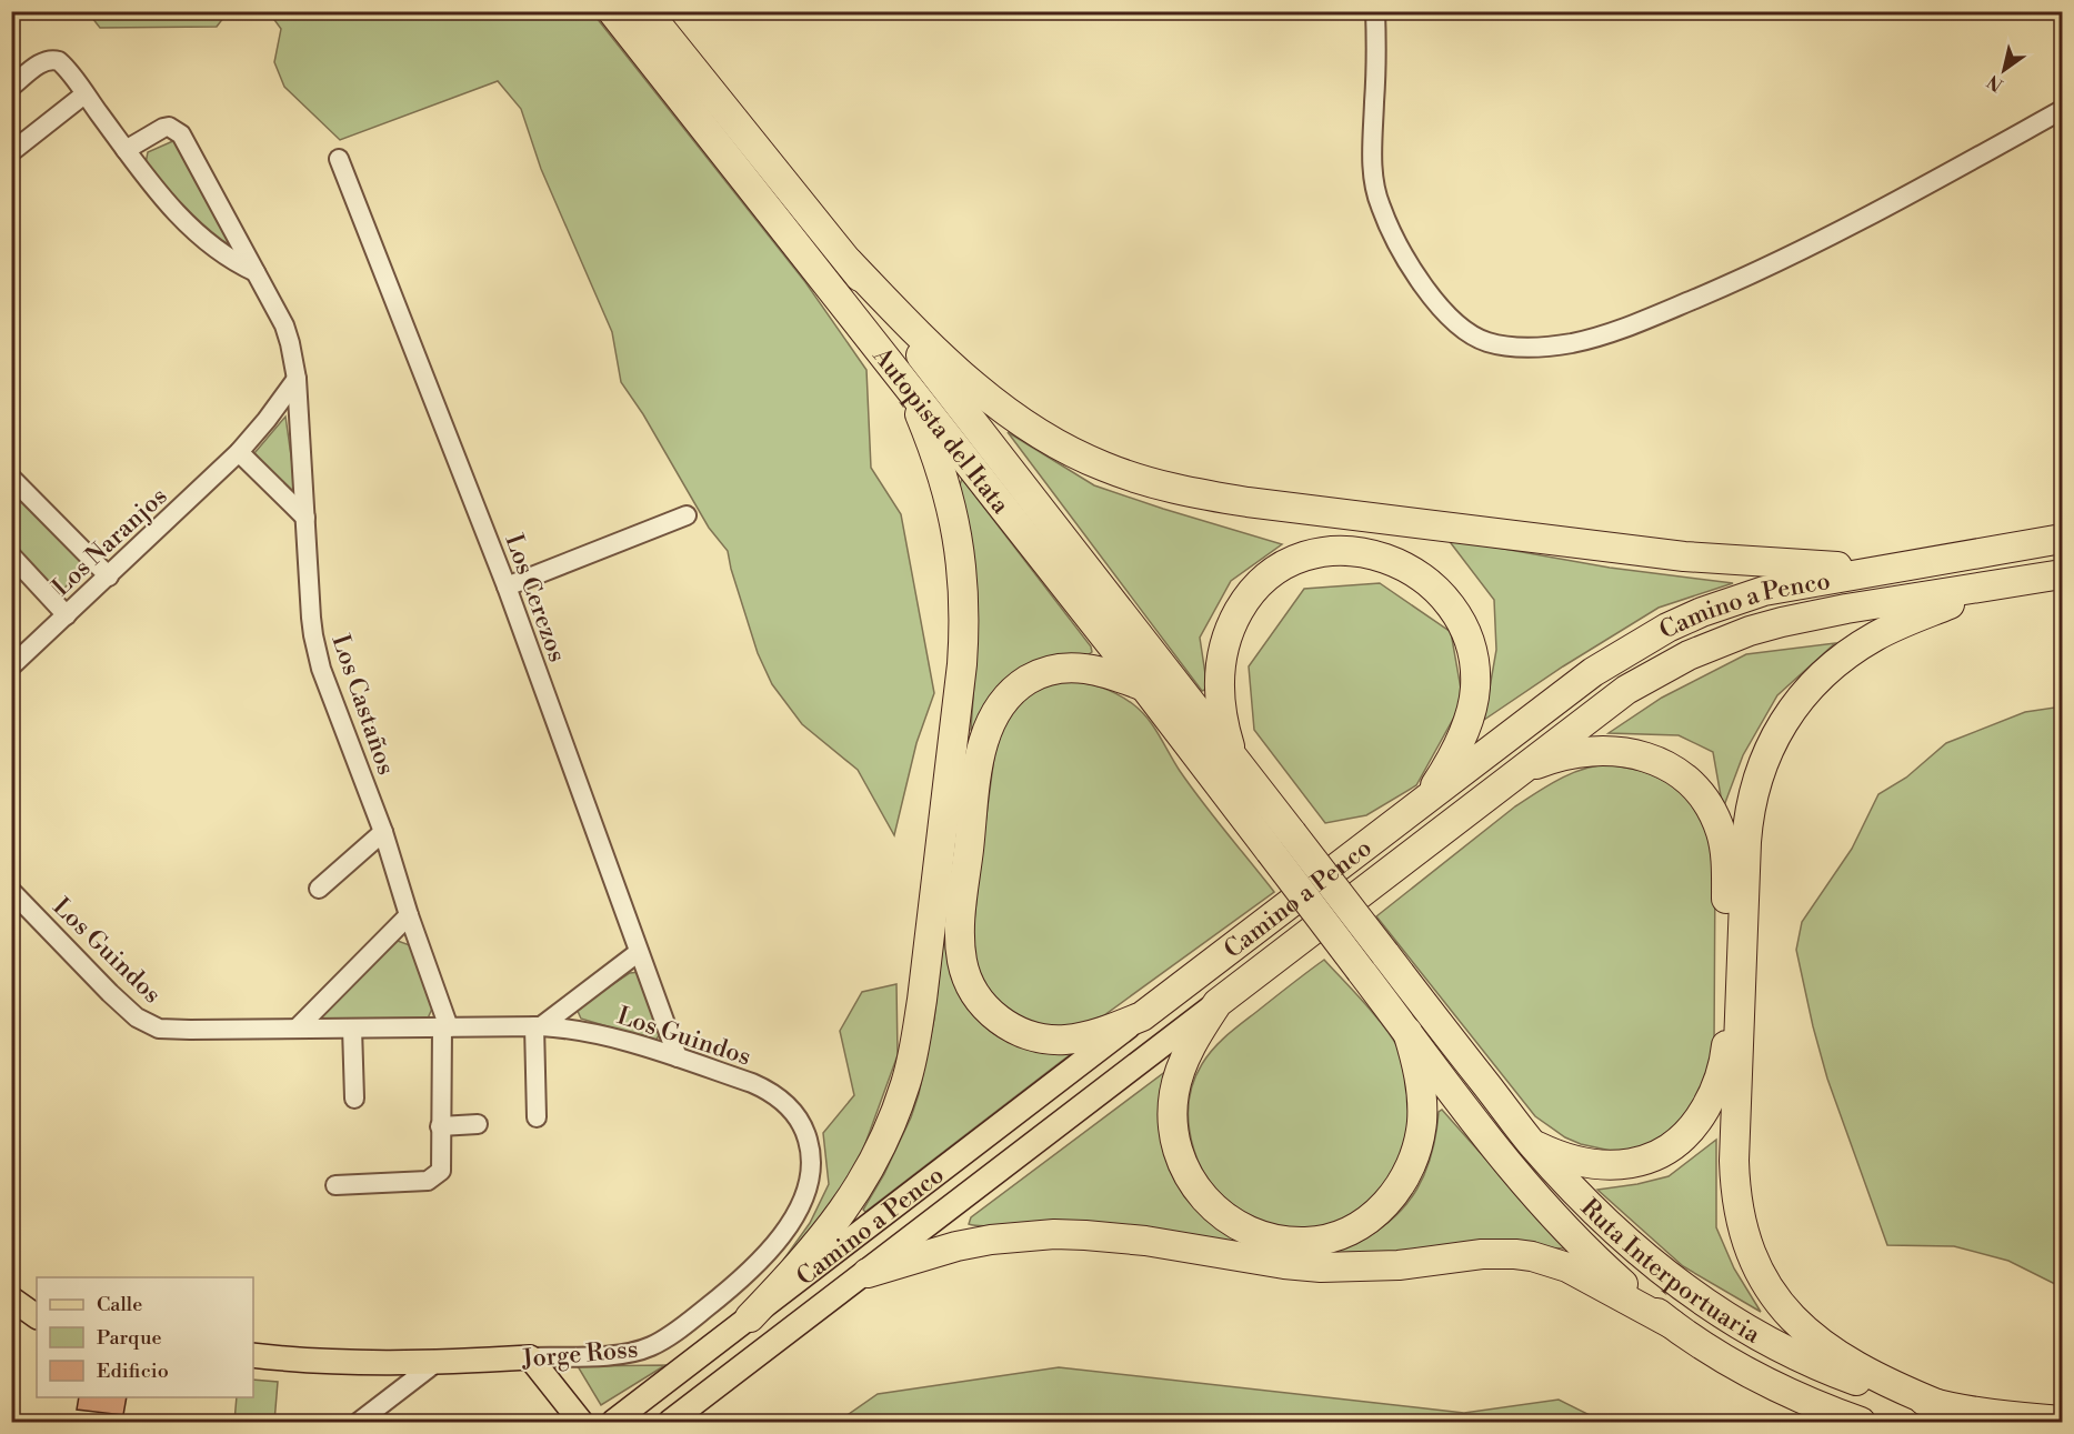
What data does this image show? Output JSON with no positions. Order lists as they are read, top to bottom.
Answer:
{
  "streets": {
    "highway": ["Autopista del Itata", "Camino a Penco", "Ruta Interportuaria"],
    "main road": ["Jorge Ross"],
    "street": [
      "Los Naranjos",
      "Los Cerezos",
      "Los Castaños",
      "Los Guindos"
    ]
  },
  "crossings": [
    ["Autopista del Itata", "Ruta Interportuaria"],
    ["Los Naranjos", "Los Castaños"],
    ["Los Cerezos", "Los Guindos"],
    ["Los Castaños", "Los Guindos"],
    ["Los Guindos", "Jorge Ross"]
  ],
  "legend": ["Calle", "Parque", "Edificio"],
  "north": "bottom left"
}
